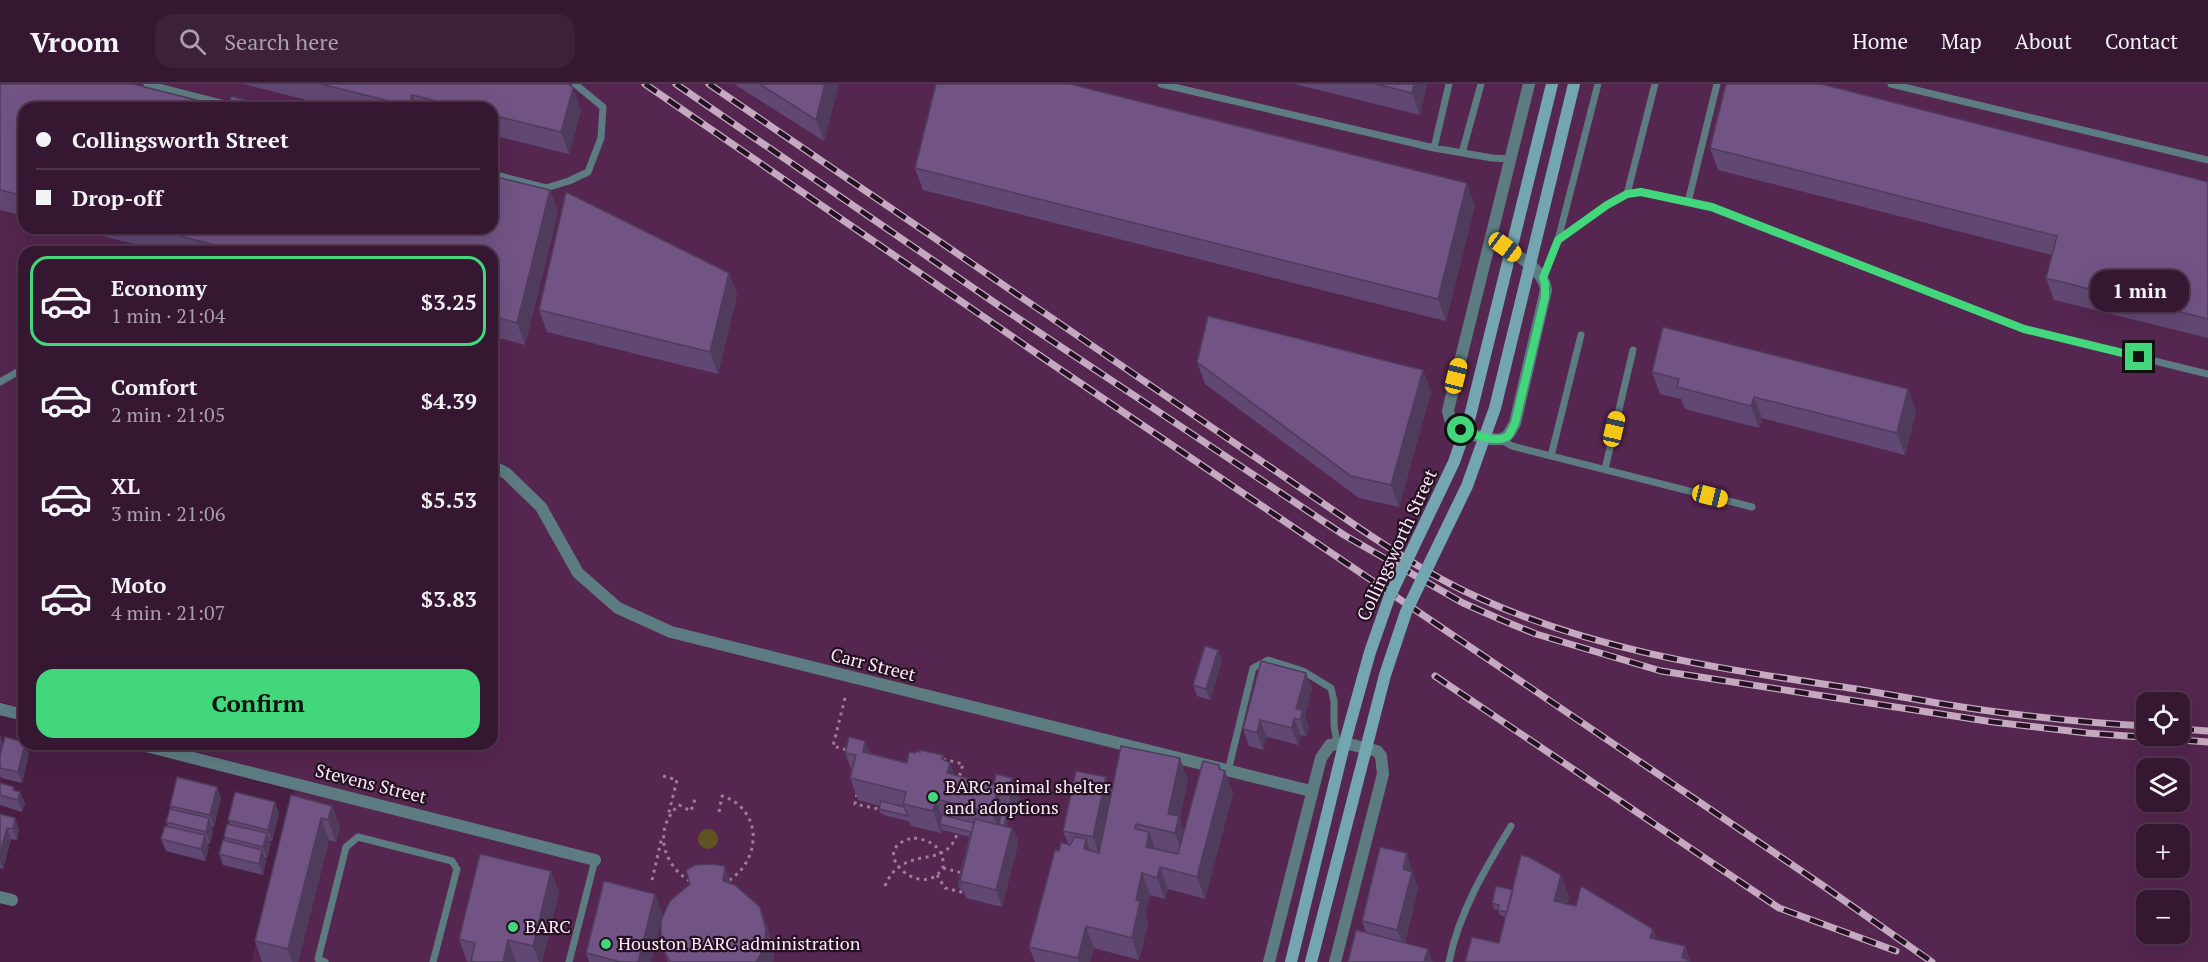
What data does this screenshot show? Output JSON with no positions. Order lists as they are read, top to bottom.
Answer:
{
  "streets": {
    "main road": ["Collingsworth Street"],
    "street": ["Carr Street", "Stevens Street"]
  },
  "places": ["BARC animal shelter and adoptions", "BARC", "Houston BARC administration"],
  "page": {
    "header": "Vroom",
    "search": "Search here",
    "nav": [
      "Home",
      "Map",
      "About",
      "Contact"
    ],
    "banner": ["Collingsworth Street", "Drop-off"],
    "list": [
      {
        "name": "Economy",
        "note": "1 min · 21:04",
        "value": "$3.25"
      },
      {
        "name": "Comfort",
        "note": "2 min · 21:05",
        "value": "$4.39"
      },
      {
        "name": "XL",
        "note": "3 min · 21:06",
        "value": "$5.53"
      },
      {
        "name": "Moto",
        "note": "4 min · 21:07",
        "value": "$3.83"
      }
    ],
    "bubble": "1 min",
    "buttons": "Confirm",
    "map_buttons": ["+", "−"]
  }
}
